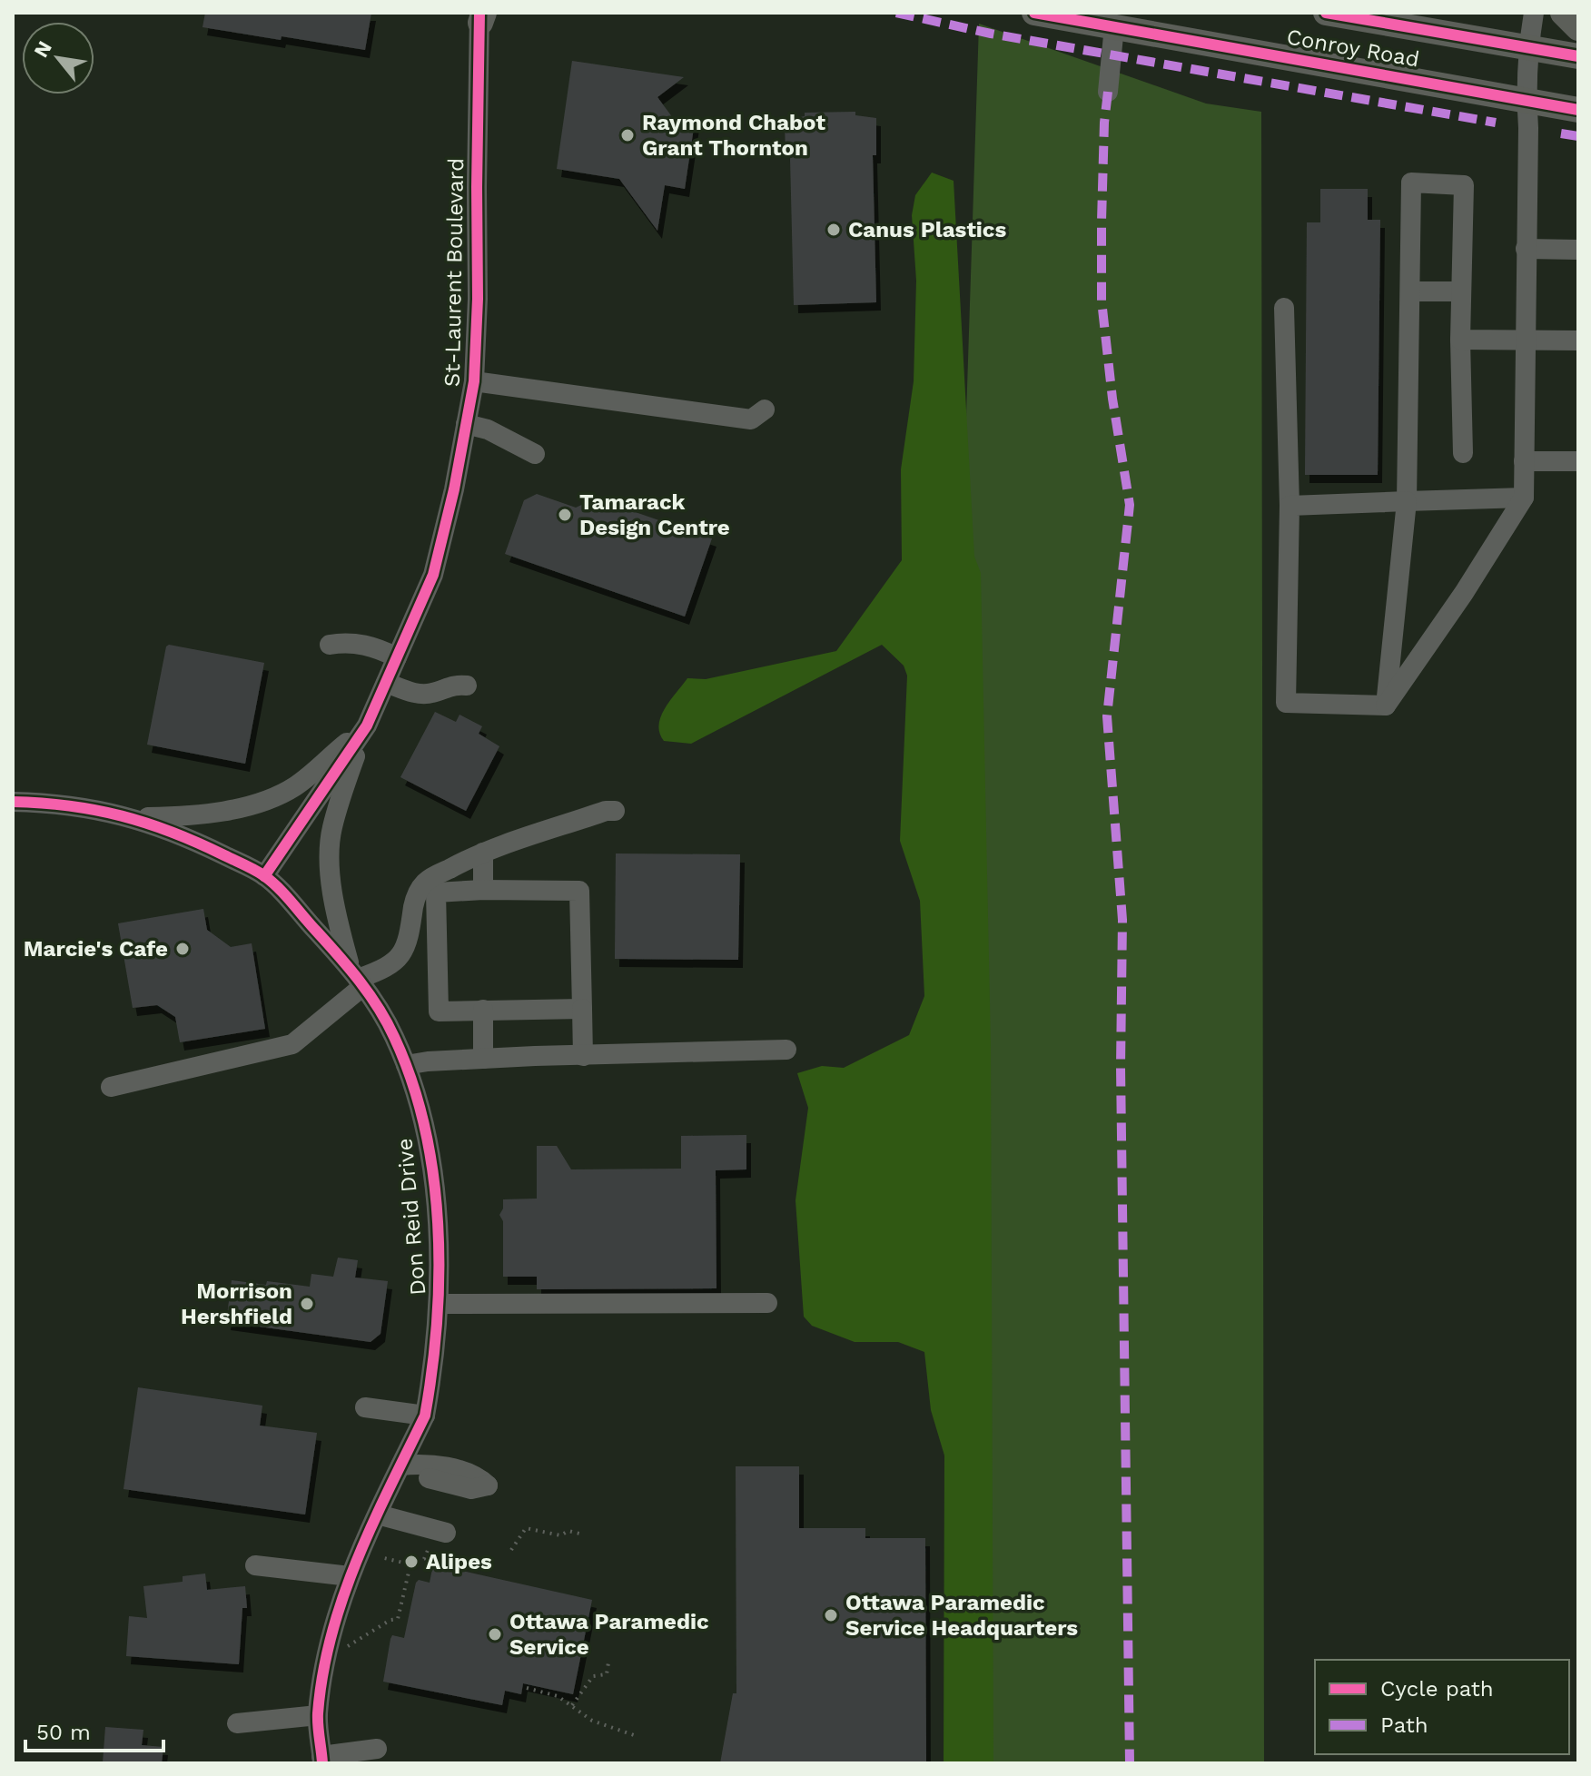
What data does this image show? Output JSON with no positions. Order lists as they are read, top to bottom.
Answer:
{
  "streets": {
    "main road": ["Conroy Road"],
    "street": ["St-Laurent Boulevard", "Don Reid Drive"]
  },
  "crossings": [
    ["St-Laurent Boulevard", "Don Reid Drive"]
  ],
  "places": [
    "Raymond Chabot Grant Thornton",
    "Canus Plastics",
    "Tamarack Design Centre",
    "Marcie's Cafe",
    "Morrison Hershfield",
    "Alipes",
    "Ottawa Paramedic Service Headquarters",
    "Ottawa Paramedic Service"
  ],
  "legend": ["Cycle path", "Path"],
  "scale_bar": "50 m",
  "north": "top left"
}
